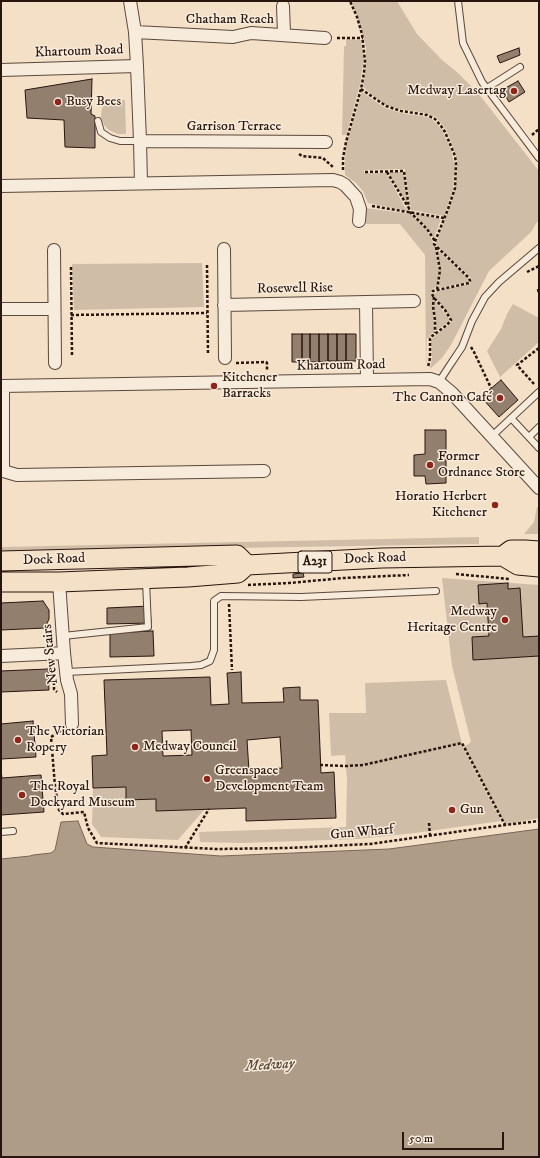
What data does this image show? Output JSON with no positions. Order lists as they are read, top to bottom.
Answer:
{
  "streets": {
    "main road": ["Dock Road", "A231"],
    "street": [
      "Chatham Reach",
      "Khartoum Road",
      "Garrison Terrace",
      "Rosewell Rise",
      "New Stairs"
    ],
    "path": ["Gun Wharf"]
  },
  "crossings": [
    ["Khartoum Road", "Garrison Terrace"],
    ["Dock Road", "New Stairs"],
    ["New Stairs", "Gun Wharf"]
  ],
  "water": ["Medway"],
  "places": [
    "Medway Lasertag",
    "Busy Bees",
    "Kitchener Barracks",
    "The Cannon Café",
    "Former Ordnance Store",
    "Horatio Herbert Kitchener",
    "Medway Heritage Centre",
    "The Victorian Ropery",
    "Medway Council",
    "Greenspace Development Team",
    "The Royal Dockyard Museum",
    "Gun"
  ],
  "scale_bar": "50 m"
}
